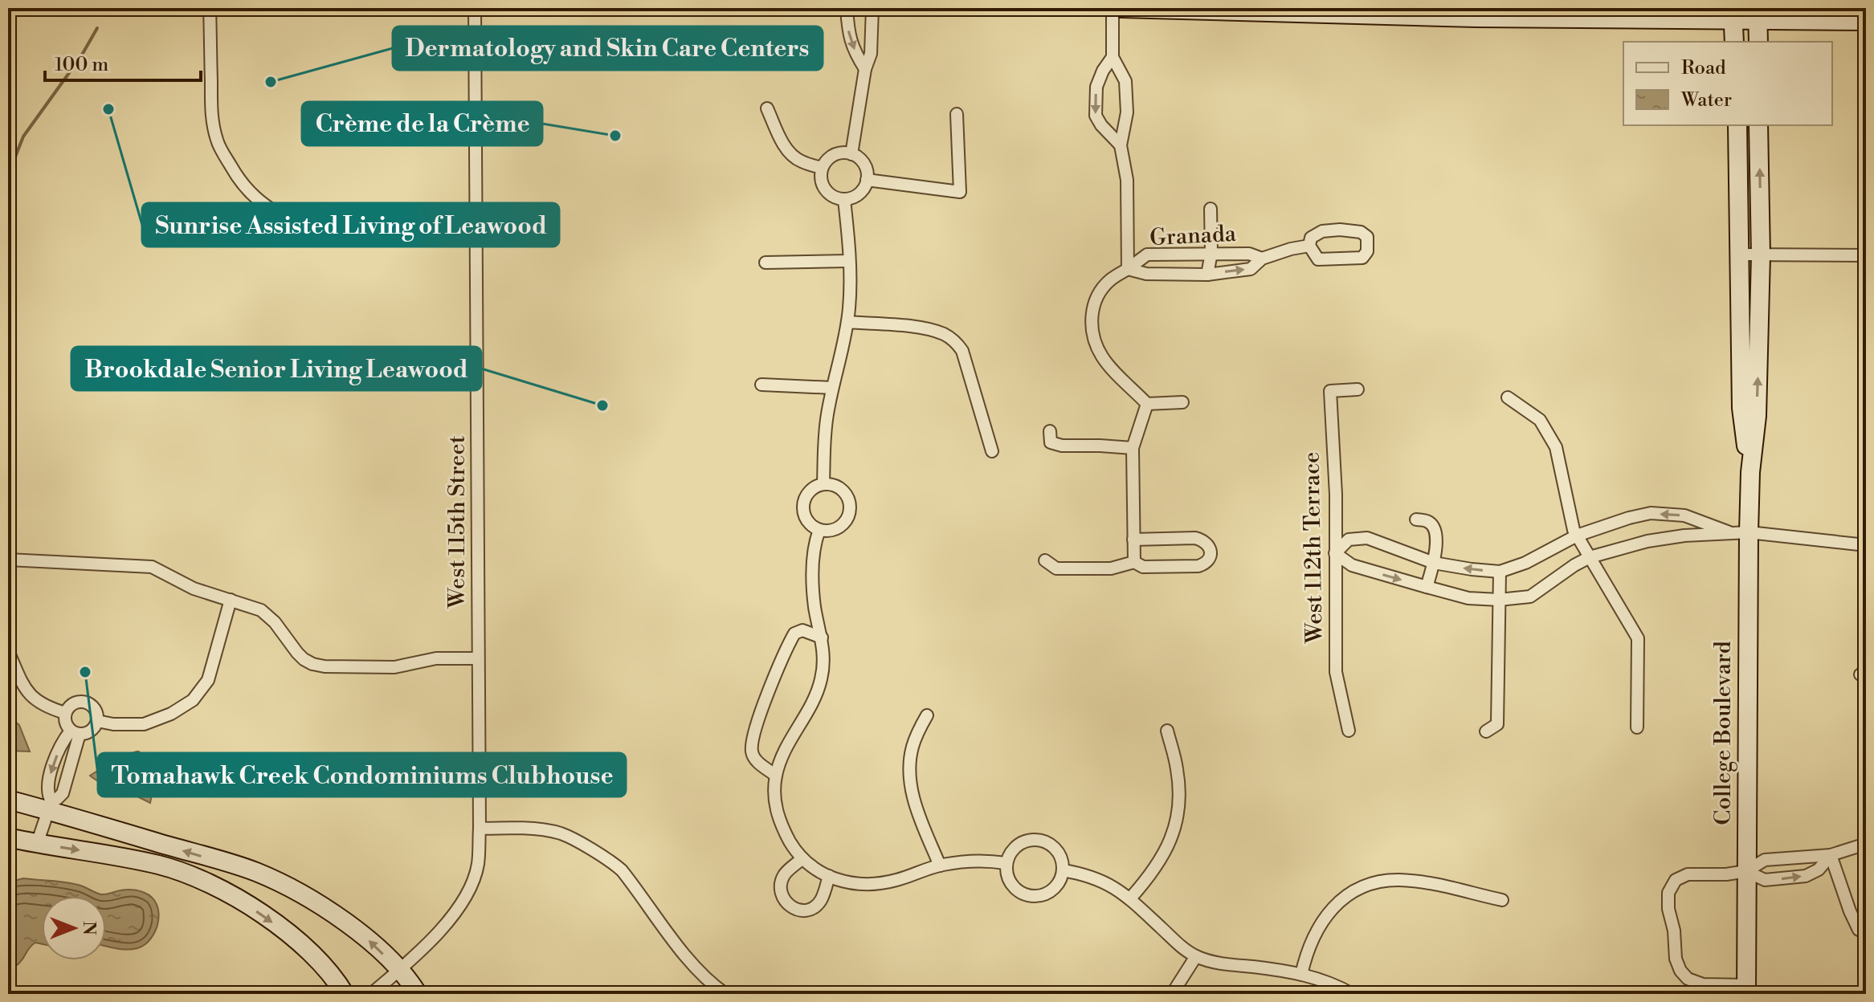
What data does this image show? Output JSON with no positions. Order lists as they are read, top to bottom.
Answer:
{
  "streets": {
    "main road": ["College Boulevard"],
    "street": ["Granada", "West 115th Street", "West 112th Terrace"]
  },
  "places": [
    "Dermatology and Skin Care Centers",
    "Sunrise Assisted Living of Leawood",
    "Crème de la Crème",
    "Brookdale Senior Living Leawood",
    "Tomahawk Creek Condominiums Clubhouse"
  ],
  "legend": ["Road", "Water"],
  "scale_bar": "100 m",
  "north": "right"
}
